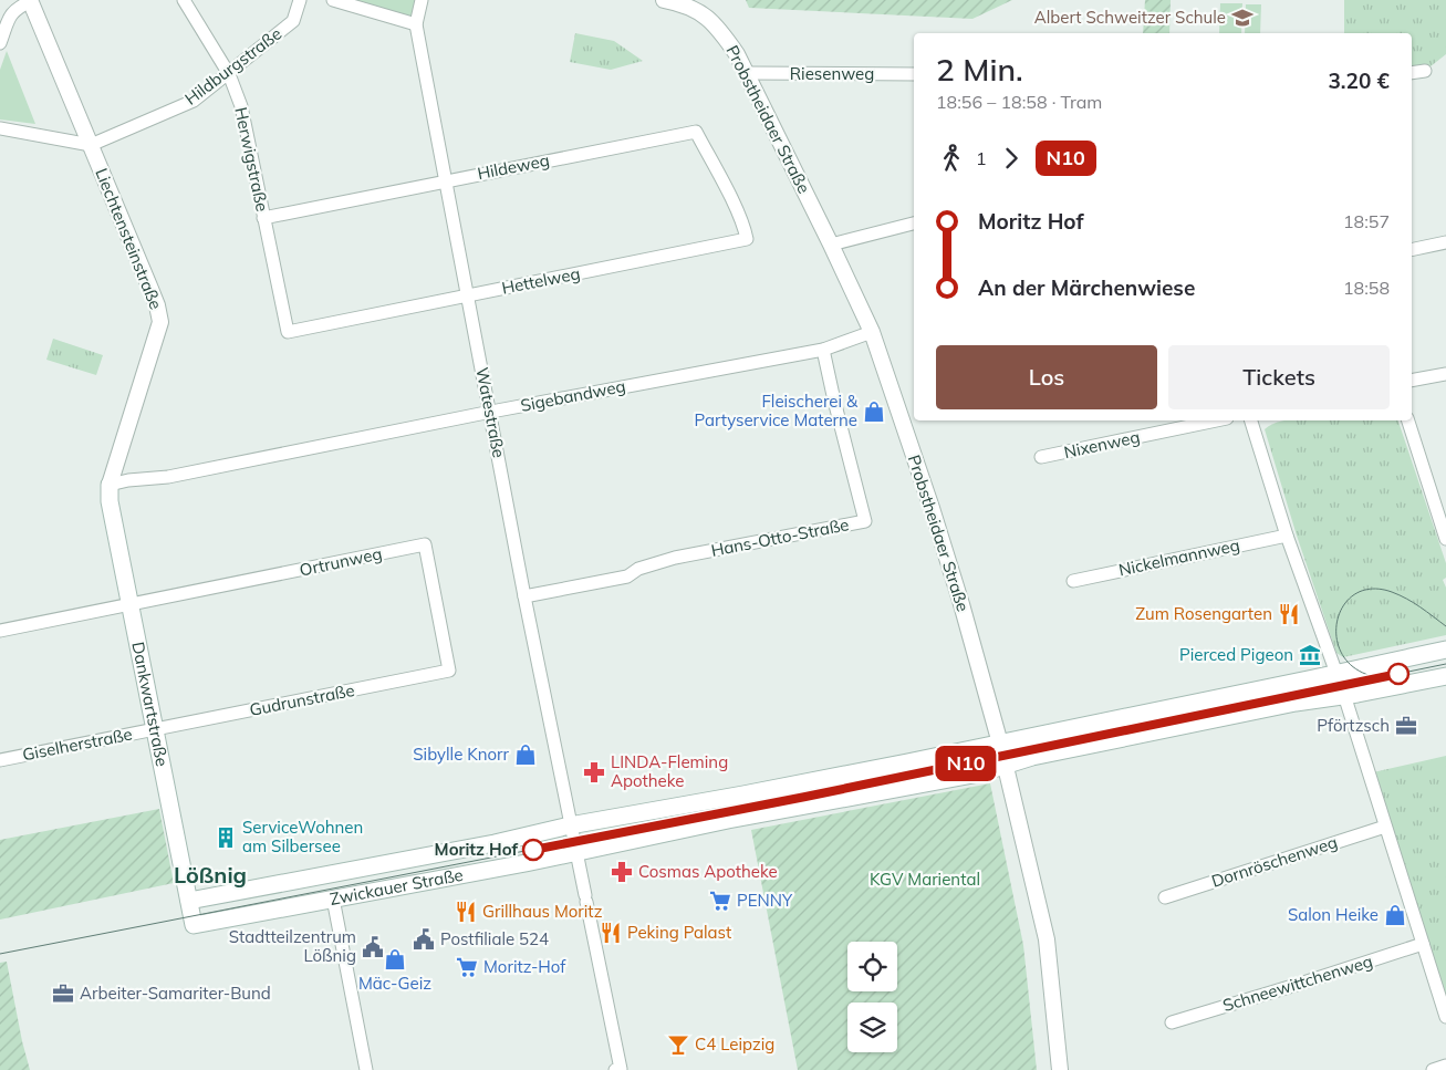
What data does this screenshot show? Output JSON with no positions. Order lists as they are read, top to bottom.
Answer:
{
  "streets": {
    "main road": ["Dankwartstraße", "Zwickauer Straße"],
    "street": [
      "Hildburgstraße",
      "Riesenweg",
      "Probstheidaer Straße",
      "Herwigstraße",
      "Hildeweg",
      "Liechtensteinstraße",
      "Hettelweg",
      "Sigebandweg",
      "Watestraße",
      "Nixenweg",
      "Hans-Otto-Straße",
      "Nickelmannweg",
      "Ortrunweg",
      "Gudrunstraße",
      "Giselherstraße",
      "Dornröschenweg",
      "Schneewittchenweg"
    ]
  },
  "crossings": [
    ["Hildburgstraße", "Herwigstraße"],
    ["Hildburgstraße", "Liechtensteinstraße"],
    ["Riesenweg", "Probstheidaer Straße"],
    ["Probstheidaer Straße", "Sigebandweg"],
    ["Probstheidaer Straße", "Zwickauer Straße"],
    ["Herwigstraße", "Hildeweg"],
    ["Herwigstraße", "Hettelweg"],
    ["Hildeweg", "Hettelweg"],
    ["Hildeweg", "Watestraße"],
    ["Liechtensteinstraße", "Sigebandweg"],
    ["Liechtensteinstraße", "Dankwartstraße"],
    ["Hettelweg", "Watestraße"],
    ["Sigebandweg", "Watestraße"],
    ["Sigebandweg", "Hans-Otto-Straße"],
    ["Sigebandweg", "Dankwartstraße"],
    ["Watestraße", "Hans-Otto-Straße"],
    ["Watestraße", "Zwickauer Straße"],
    ["Ortrunweg", "Gudrunstraße"],
    ["Ortrunweg", "Dankwartstraße"],
    ["Gudrunstraße", "Dankwartstraße"],
    ["Gudrunstraße", "Giselherstraße"],
    ["Dankwartstraße", "Giselherstraße"],
    ["Dankwartstraße", "Zwickauer Straße"]
  ],
  "districts": ["Lößnig"],
  "parks": ["KGV Mariental"],
  "places": {
    "school or university": ["Albert Schweitzer Schule"],
    "shop": [
      "Fleischerei & Partyservice Materne",
      "Sibylle Knorr",
      "Salon Heike",
      "Mäc-Geiz"
    ],
    "restaurant": ["Zum Rosengarten", "Grillhaus Moritz", "Peking Palast"],
    "museum": ["Pierced Pigeon"],
    "office": ["Pförtzsch", "Arbeiter-Samariter-Bund"],
    "pharmacy": ["LINDA-Fleming Apotheke", "Cosmas Apotheke"],
    "building": ["ServiceWohnen am Silbersee"],
    "other": ["Moritz Hof"],
    "supermarket": ["PENNY", "Moritz-Hof"],
    "public building": ["Postfiliale 524", "Stadtteilzentrum Lößnig"],
    "bar": ["C4 Leipzig"]
  },
  "lines": ["tram line N10"],
  "page": {
    "on_map": "N10",
    "heading": ["2 Min.", "18:56 – 18:58 · Tram", "3.20 €"],
    "legs": ["1", "N10"],
    "list": [
      {
        "name": "Moritz Hof",
        "value": "18:57"
      },
      {
        "name": "An der Märchenwiese",
        "value": "18:58"
      }
    ],
    "buttons": ["Los", "Tickets"]
  }
}
